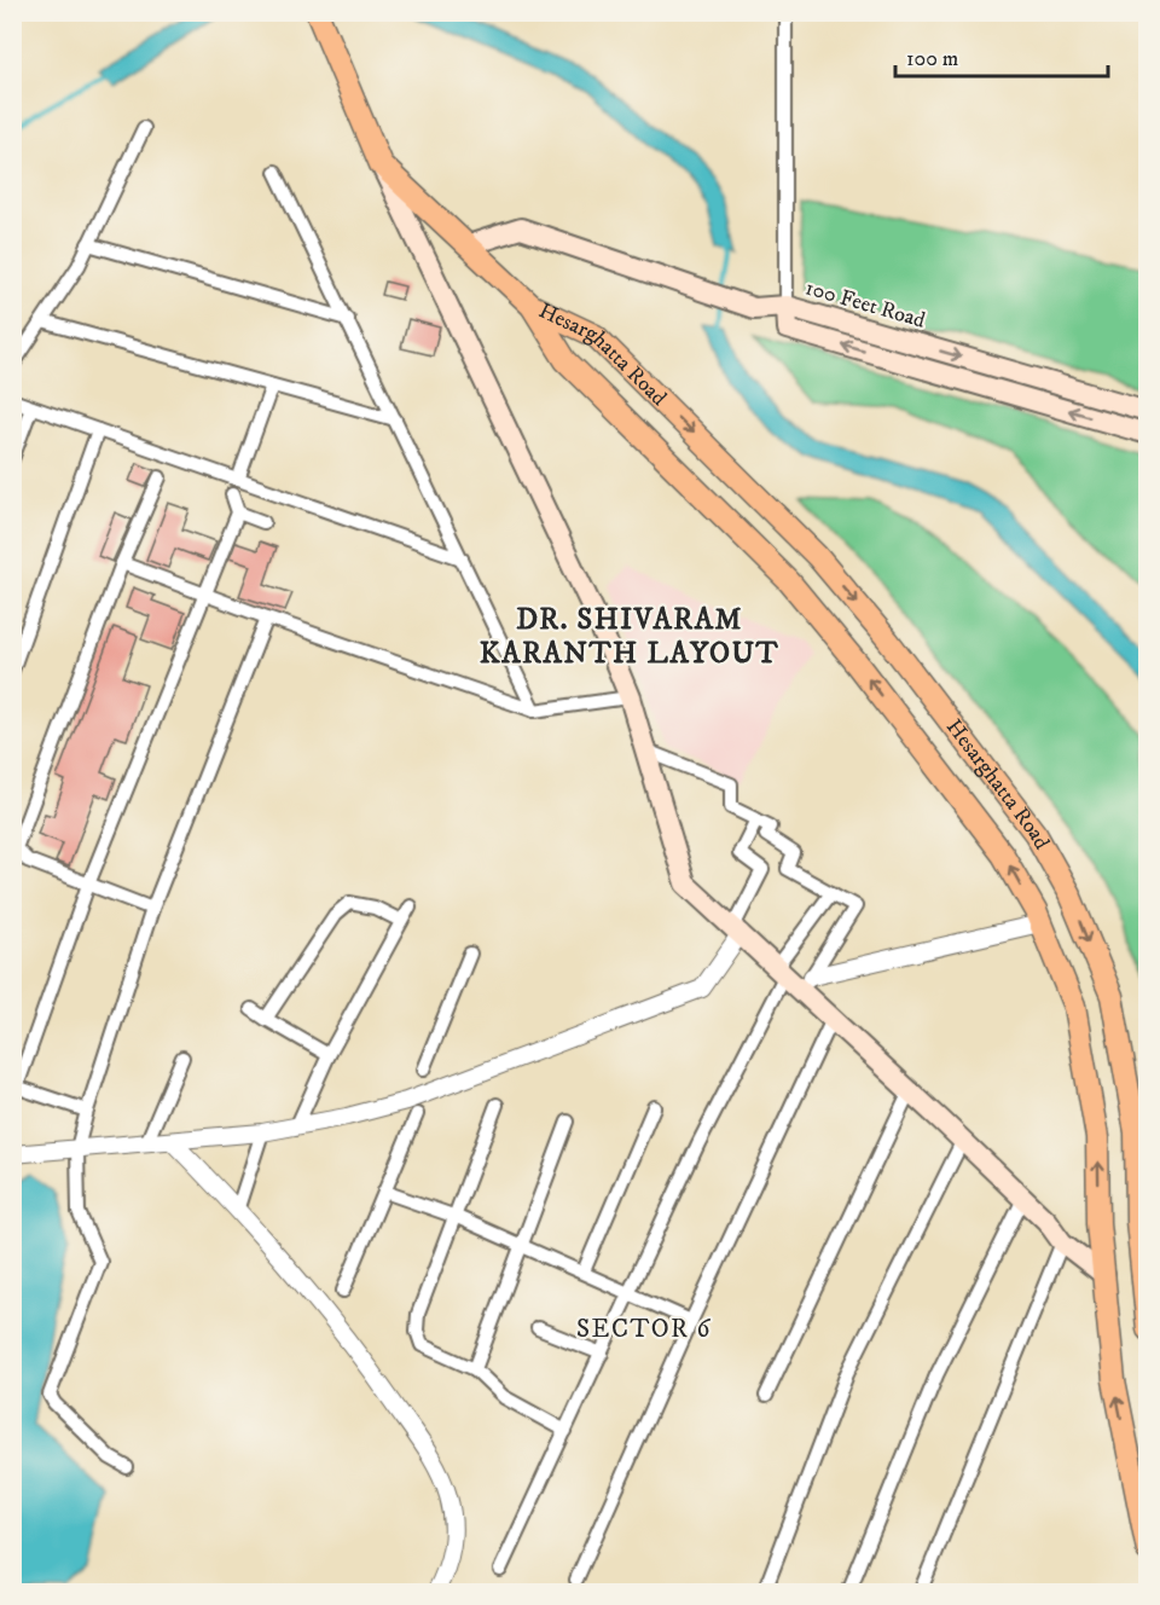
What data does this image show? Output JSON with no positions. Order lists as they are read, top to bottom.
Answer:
{
  "streets": {
    "main road": ["100 Feet Road", "Hesarghatta Road"]
  },
  "districts": ["DR. SHIVARAM KARANTH LAYOUT", "SECTOR 6"],
  "scale_bar": "100 m"
}
